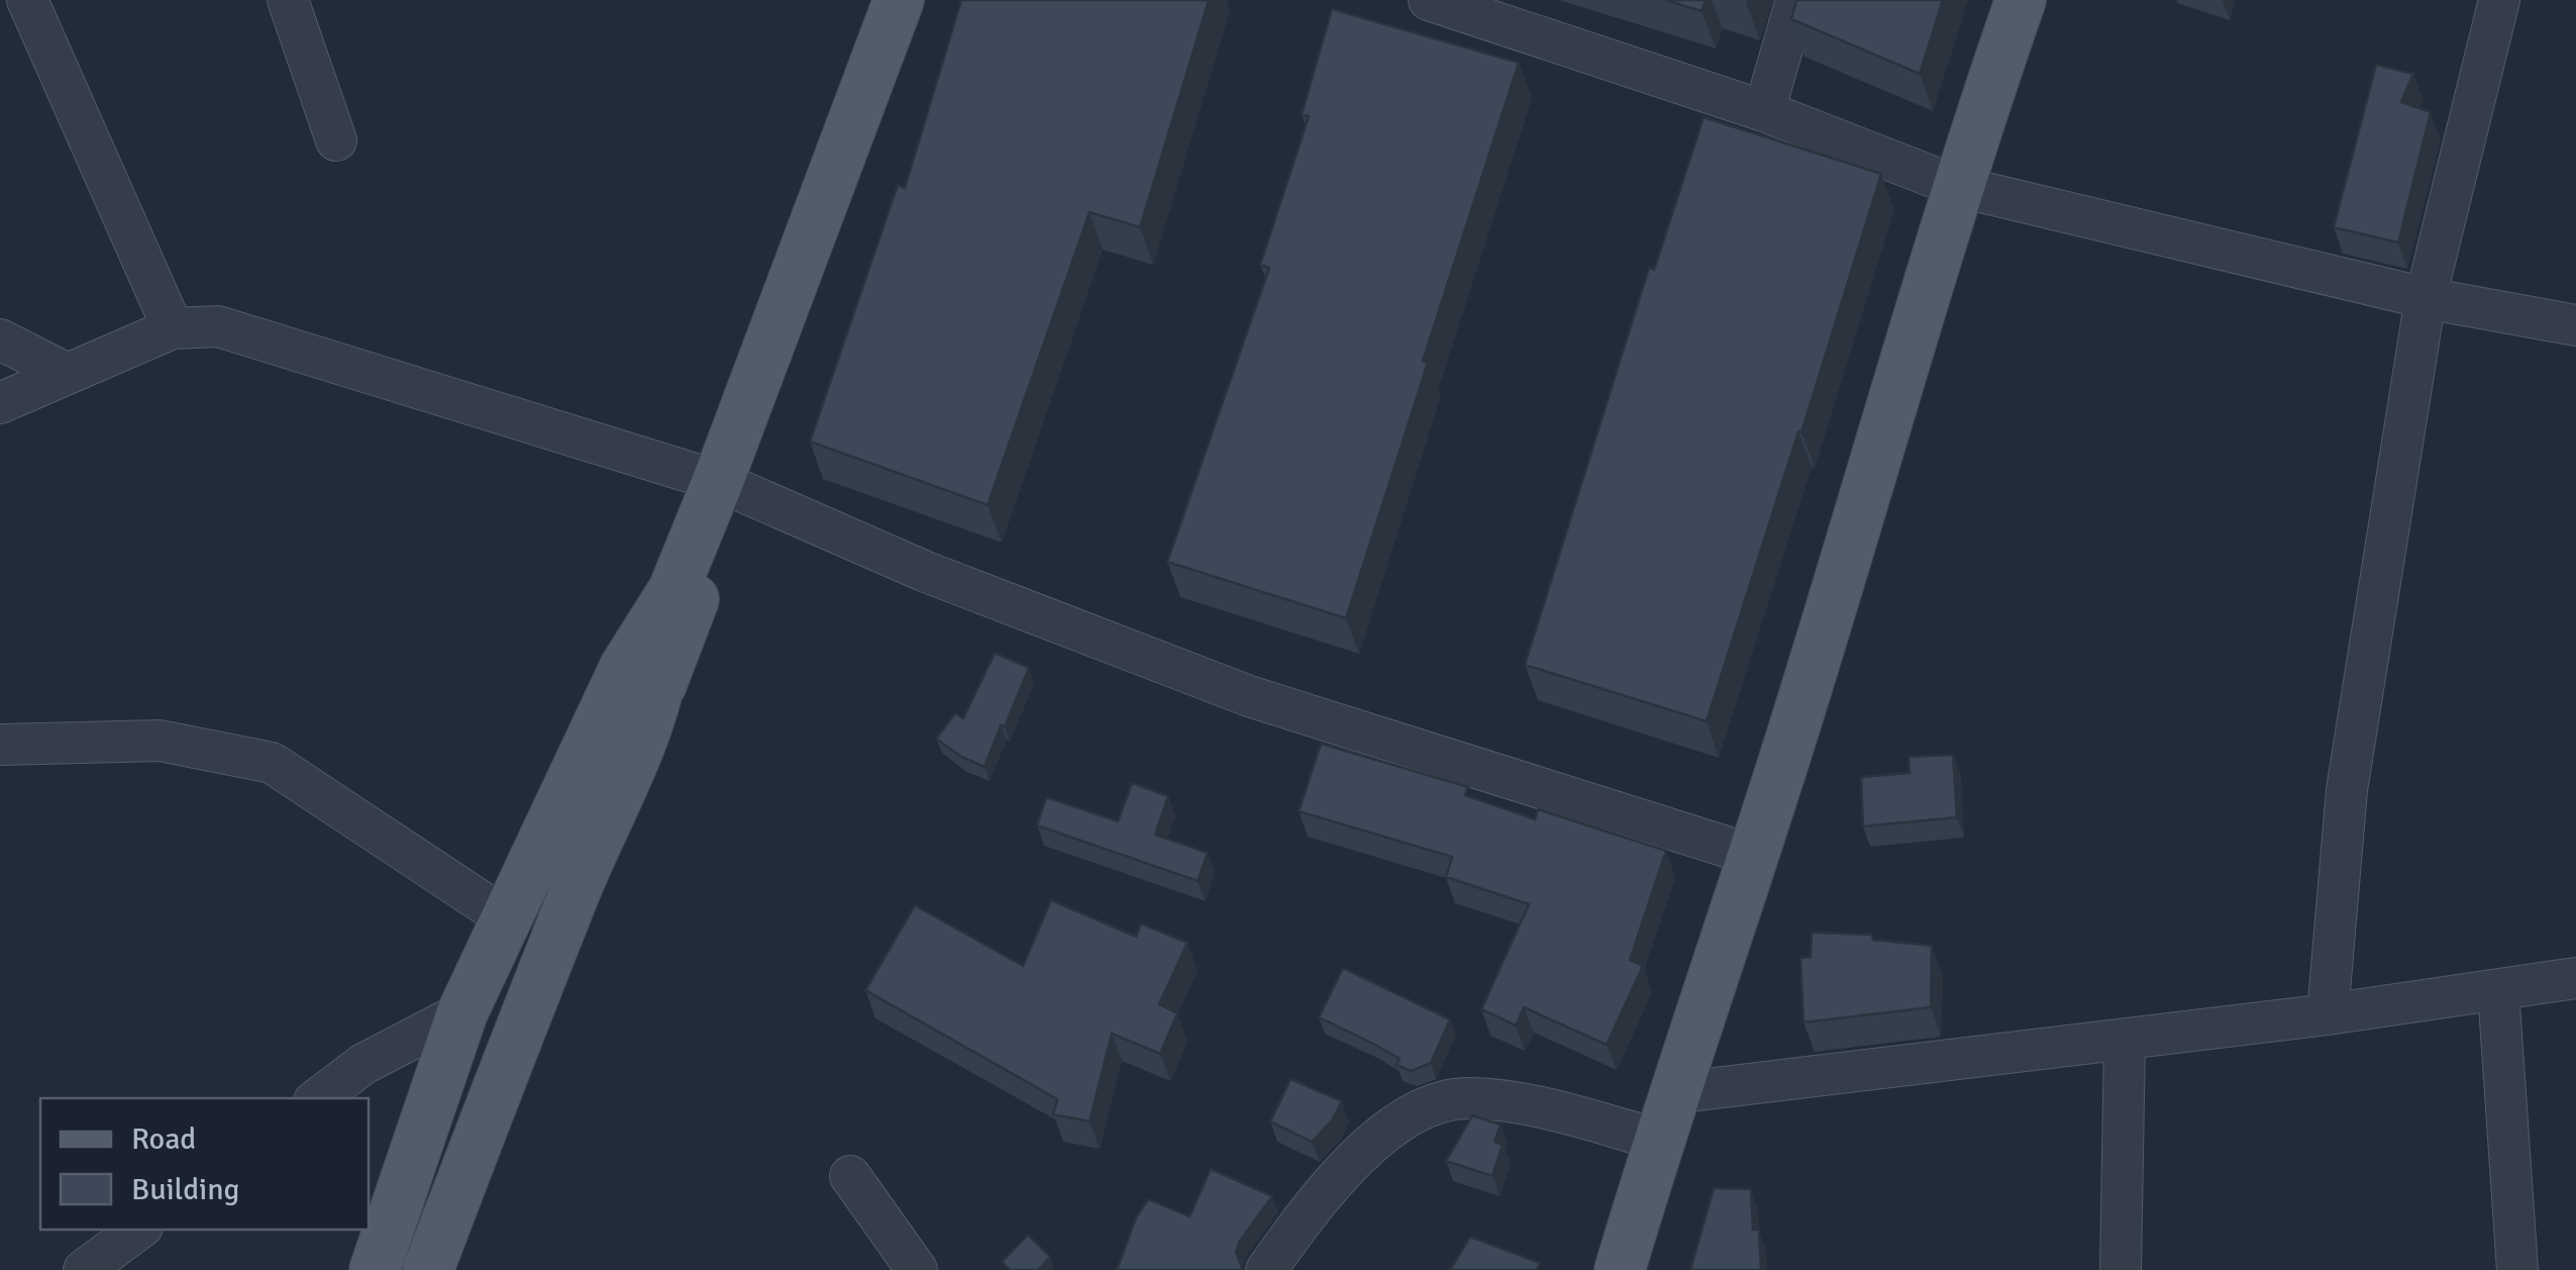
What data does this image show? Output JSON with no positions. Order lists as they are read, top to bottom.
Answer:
{
  "legend": ["Road", "Building"]
}
